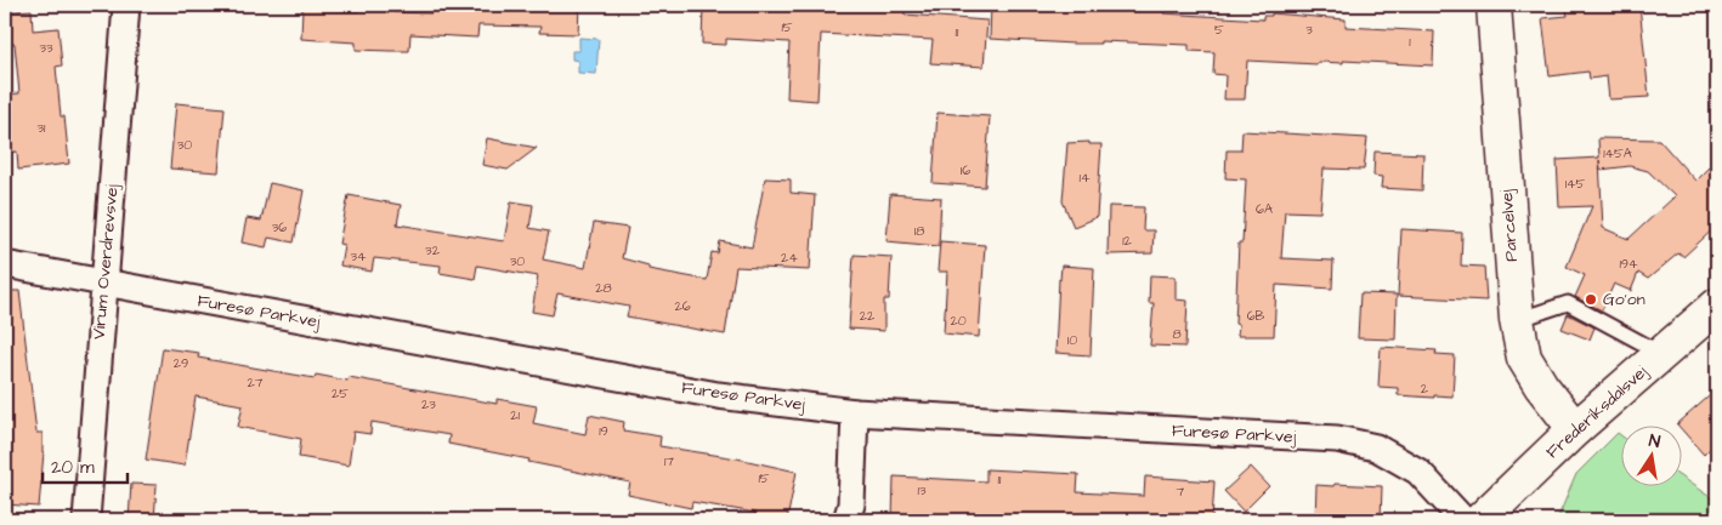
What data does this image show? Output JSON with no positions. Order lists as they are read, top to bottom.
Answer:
{
  "streets": {
    "street": [
      "Parcelvej",
      "Virum Overdrevsvej",
      "Furesø Parkvej",
      "Frederiksdalsvej"
    ]
  },
  "crossings": [
    ["Parcelvej", "Frederiksdalsvej"],
    ["Virum Overdrevsvej", "Furesø Parkvej"]
  ],
  "places": ["Go'on"],
  "house_numbers": [
    "15",
    "5",
    "3",
    "11",
    "1",
    "33",
    "31",
    "30",
    "145A",
    "16",
    "14",
    "145",
    "6A",
    "36",
    "18",
    "12",
    "32",
    "34",
    "24",
    "30",
    "194",
    "28",
    "26",
    "22",
    "6B",
    "20",
    "8",
    "10",
    "29",
    "27",
    "2",
    "25",
    "23",
    "21",
    "19",
    "17",
    "15",
    "11",
    "13",
    "7"
  ],
  "scale_bar": "20 m",
  "north": "top"
}
